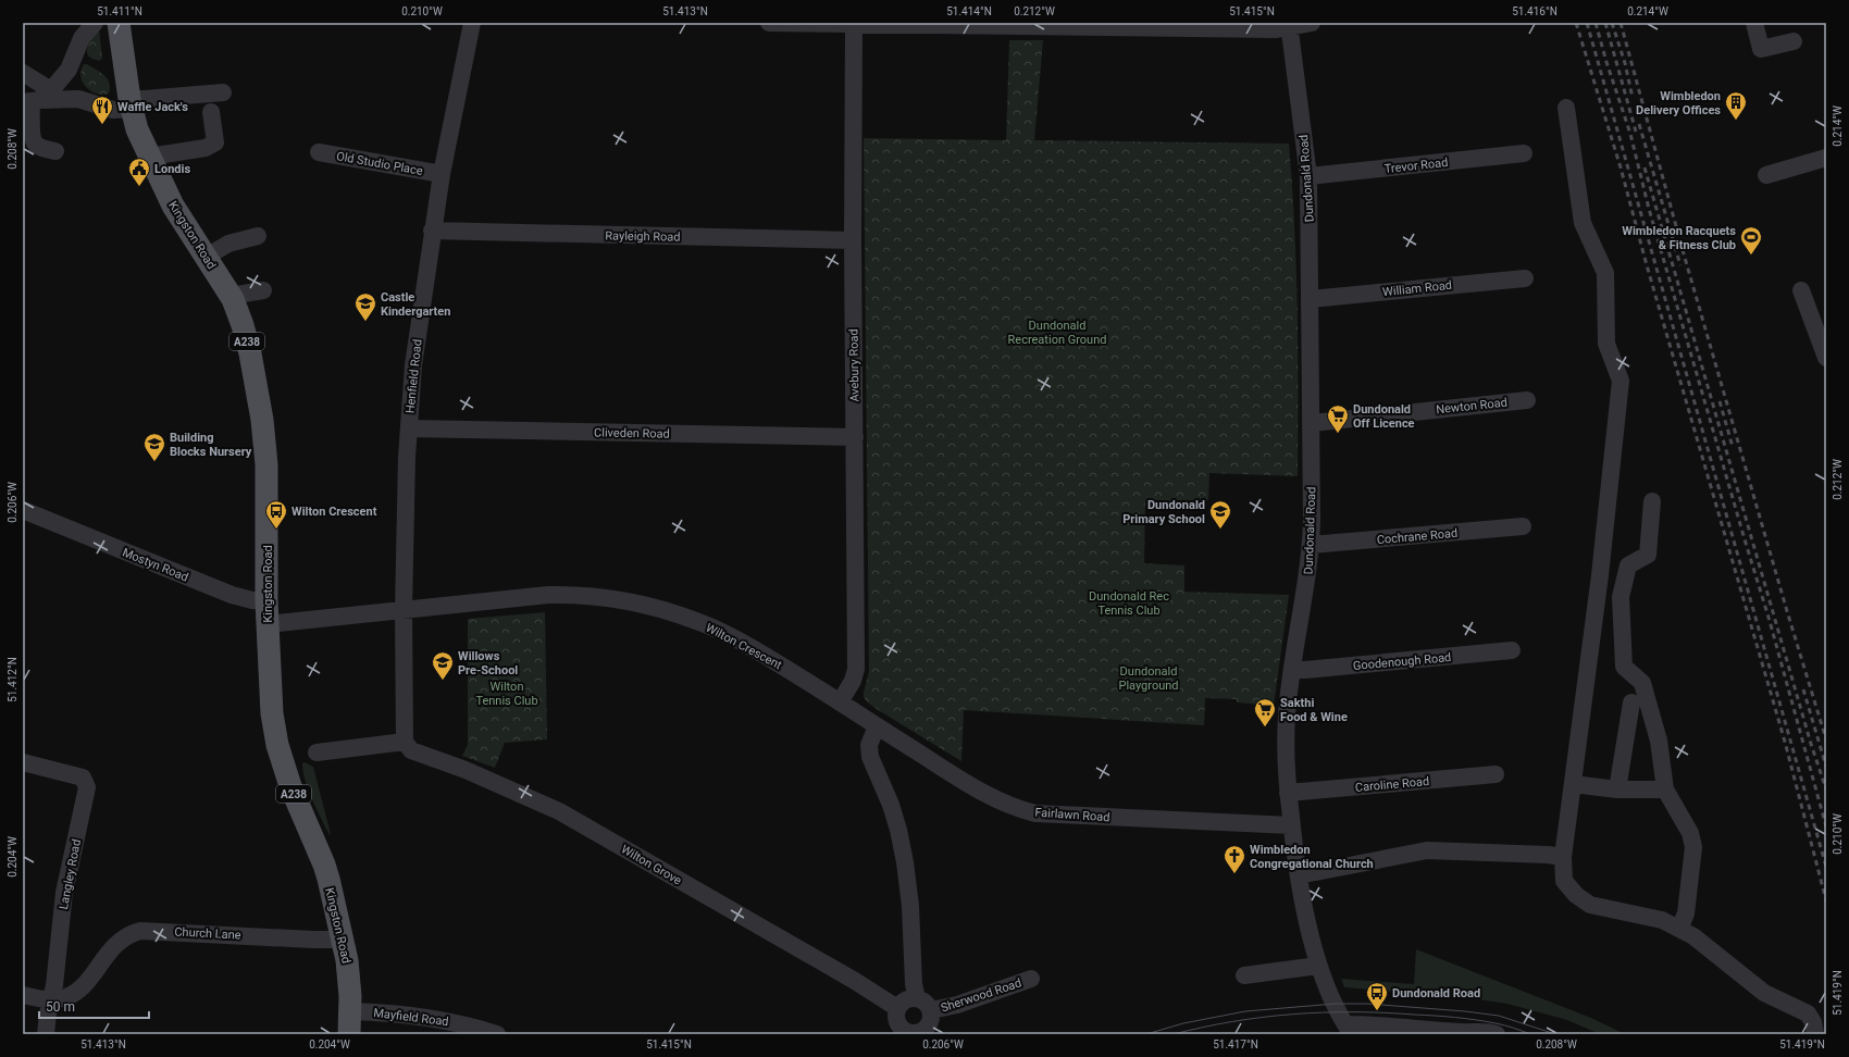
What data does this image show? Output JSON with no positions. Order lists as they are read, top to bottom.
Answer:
{
  "streets": {
    "main road": ["Kingston Road", "A238"],
    "street": [
      "Old Studio Place",
      "Trevor Road",
      "Dundonald Road",
      "Rayleigh Road",
      "William Road",
      "Avebury Road",
      "Henfield Road",
      "Newton Road",
      "Cliveden Road",
      "Cochrane Road",
      "Mostyn Road",
      "Wilton Crescent",
      "Goodenough Road",
      "Caroline Road",
      "Fairlawn Road",
      "Wilton Grove",
      "Langley Road",
      "Church Lane",
      "Sherwood Road",
      "Mayfield Road"
    ]
  },
  "crossings": [
    ["Old Studio Place", "Henfield Road"],
    ["Trevor Road", "Dundonald Road"],
    ["Dundonald Road", "William Road"],
    ["Dundonald Road", "Newton Road"],
    ["Dundonald Road", "Cochrane Road"],
    ["Dundonald Road", "Goodenough Road"],
    ["Dundonald Road", "Caroline Road"],
    ["Dundonald Road", "Fairlawn Road"],
    ["Kingston Road", "Mostyn Road"],
    ["Kingston Road", "Wilton Crescent"],
    ["Kingston Road", "Church Lane"],
    ["Kingston Road", "Mayfield Road"],
    ["Rayleigh Road", "Avebury Road"],
    ["Rayleigh Road", "Henfield Road"],
    ["Avebury Road", "Cliveden Road"],
    ["Avebury Road", "Wilton Crescent"],
    ["Henfield Road", "Cliveden Road"],
    ["Henfield Road", "Wilton Crescent"],
    ["Henfield Road", "Wilton Grove"],
    ["Wilton Crescent", "Fairlawn Road"],
    ["Wilton Grove", "Sherwood Road"],
    ["Langley Road", "Church Lane"]
  ],
  "parks": [
    "Dundonald Recreation Ground",
    "Dundonald Rec Tennis Club",
    "Dundonald Playground",
    "Wilton Tennis Club"
  ],
  "places": {
    "building": ["Wimbledon Delivery Offices"],
    "restaurant": ["Waffle Jack's"],
    "public building": ["Londis"],
    "sports": ["Wimbledon Racquets & Fitness Club"],
    "school or university": [
      "Castle Kindergarten",
      "Building Blocks Nursery",
      "Dundonald Primary School",
      "Willows Pre-School"
    ],
    "supermarket": ["Dundonald Off Licence", "Sakthi Food & Wine"],
    "bus stop": ["Wilton Crescent", "Dundonald Road"],
    "church": ["Wimbledon Congregational Church"]
  },
  "scale_bar": "50 m",
  "coordinates": [
    "51.411°N",
    "0.210°W",
    "51.413°N",
    "51.414°N",
    "0.212°W",
    "51.415°N",
    "51.416°N",
    "0.214°W",
    "0.208°W",
    "0.206°W",
    "51.412°N",
    "0.204°W",
    "51.419°N",
    "51.417°N"
  ]
}
